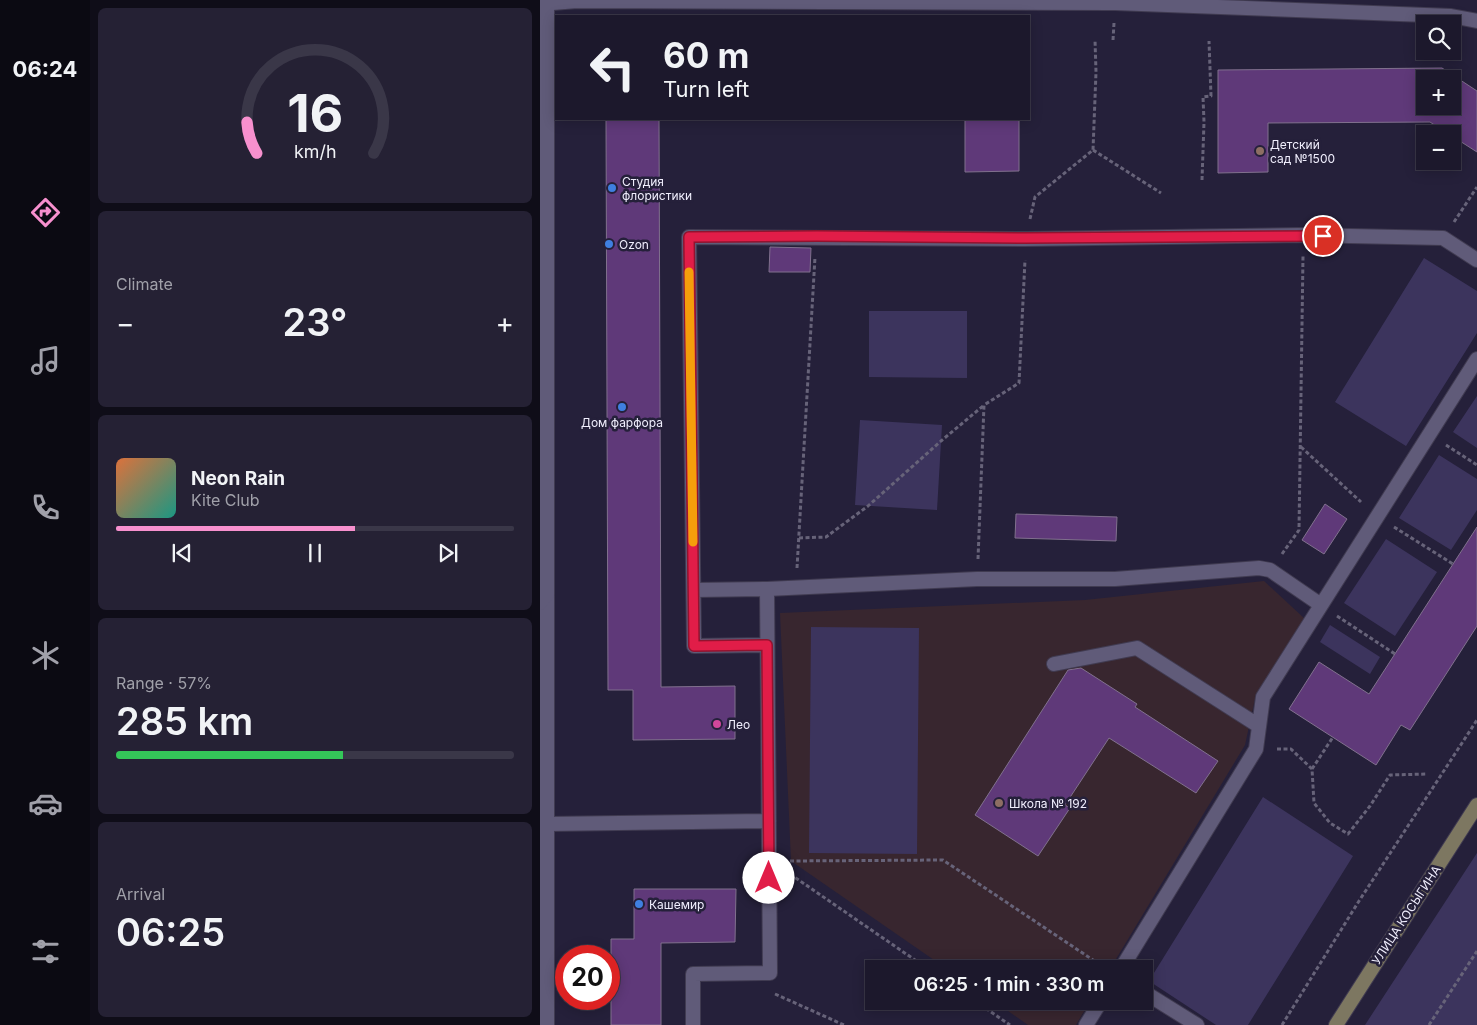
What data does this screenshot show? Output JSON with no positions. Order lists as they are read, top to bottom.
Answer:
{
  "streets": {
    "main road": ["УЛИЦА КОСЫГИНА"]
  },
  "places": [
    "Детский сад №1500",
    "Студия флористики",
    "Ozon",
    "Дом фарфора",
    "Лео",
    "Школа № 192",
    "Кашемир"
  ],
  "page": {
    "tabs": "06:24",
    "map_buttons": ["+", "−"],
    "turn": ["60 m", "Turn left"],
    "tile": [
      "Climate",
      ["Range · 57%", "285 km"],
      ["Arrival", "06:25"]
    ],
    "heat": ["−", "23°", "+"],
    "song": ["Neon Rain", "Kite Club"],
    "limit": "20",
    "trip": "06:25 · 1 min · 330 m",
    "gauge": ["16", "km/h"]
  }
}
